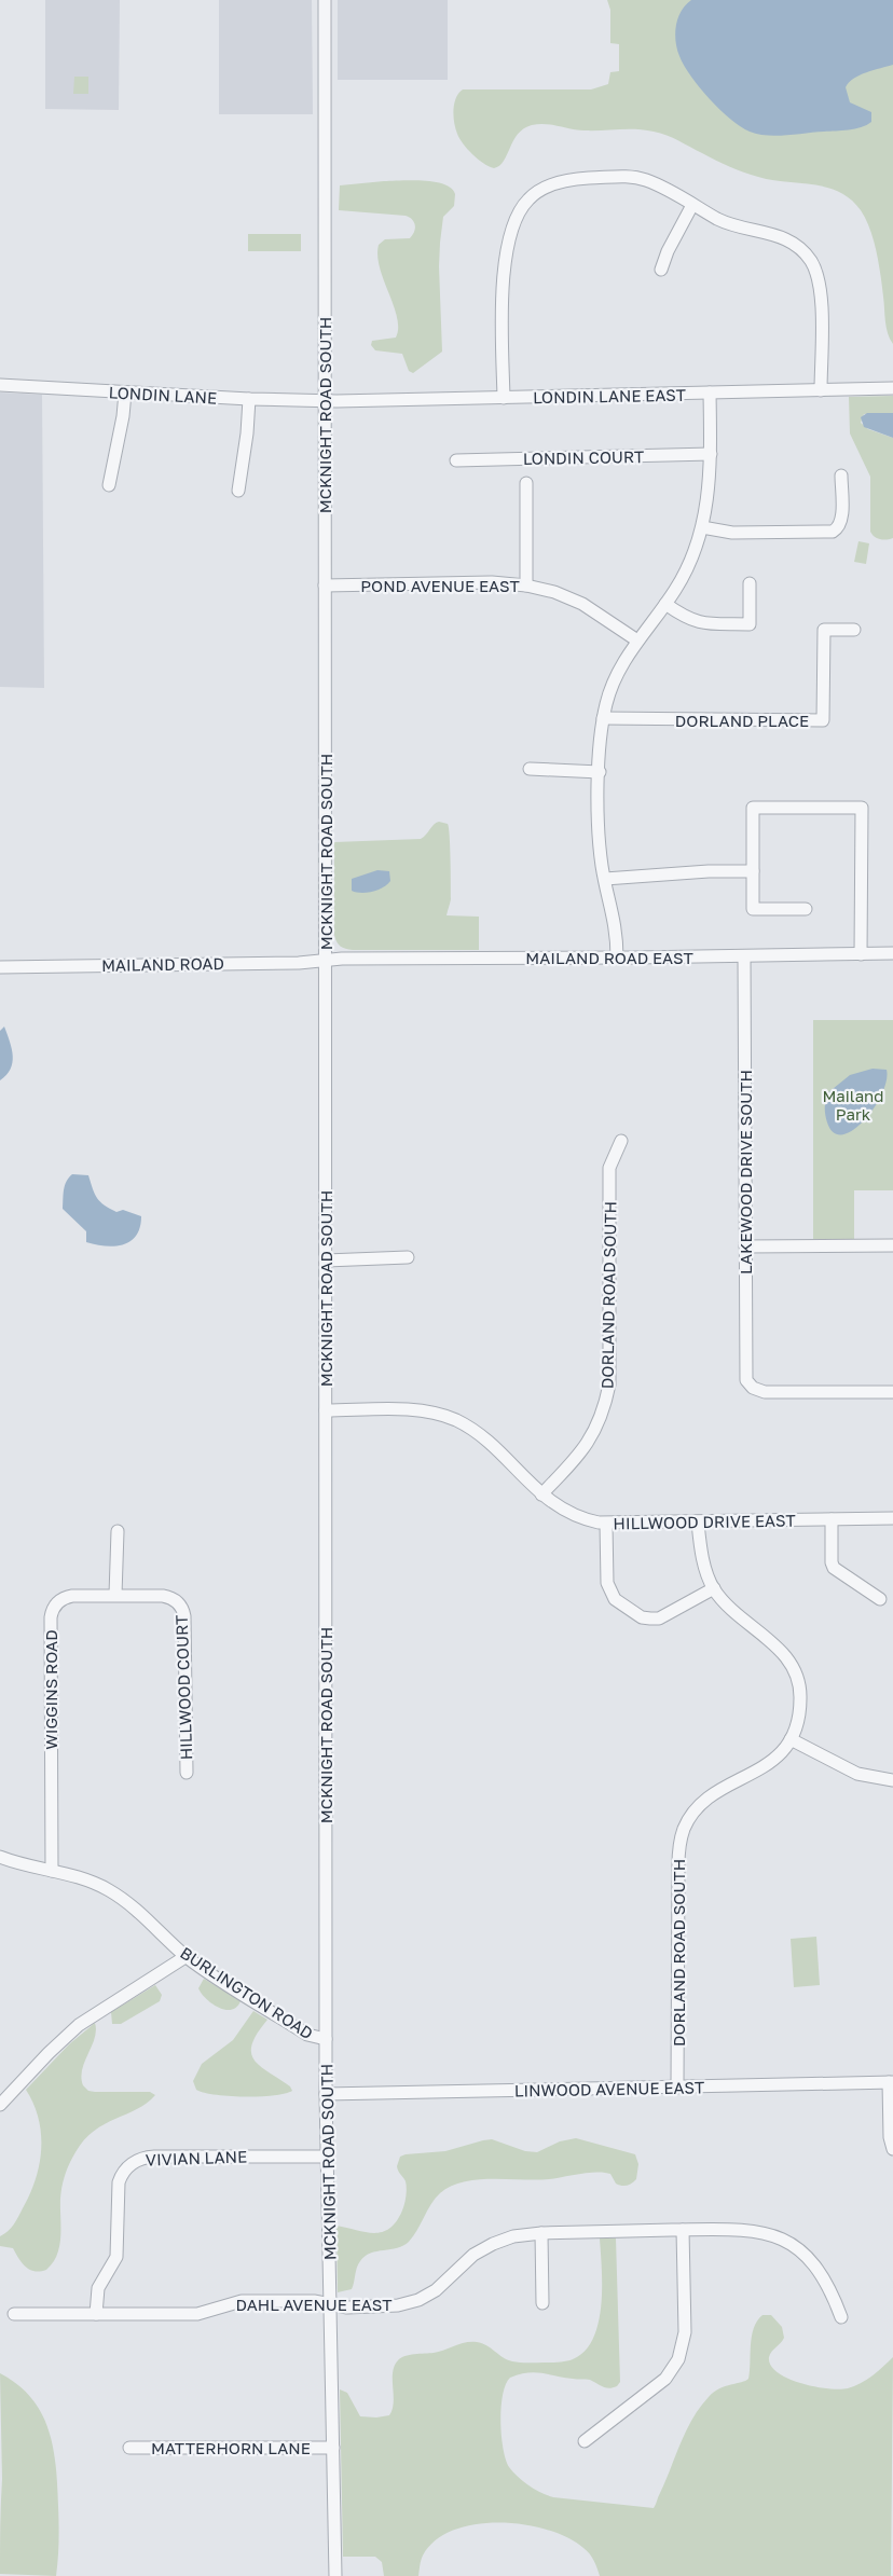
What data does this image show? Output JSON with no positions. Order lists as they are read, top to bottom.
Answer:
{
  "streets": {
    "street": [
      "LONDIN LANE",
      "LONDIN LANE EAST",
      "MCKNIGHT ROAD SOUTH",
      "LONDIN COURT",
      "POND AVENUE EAST",
      "DORLAND PLACE",
      "MAILAND ROAD EAST",
      "MAILAND ROAD",
      "LAKEWOOD DRIVE SOUTH",
      "DORLAND ROAD SOUTH",
      "HILLWOOD DRIVE EAST",
      "HILLWOOD COURT",
      "WIGGINS ROAD",
      "BURLINGTON ROAD",
      "LINWOOD AVENUE EAST",
      "VIVIAN LANE",
      "DAHL AVENUE EAST",
      "MATTERHORN LANE"
    ]
  },
  "crossings": [
    ["LONDIN LANE", "LONDIN LANE EAST"],
    ["LONDIN LANE", "MCKNIGHT ROAD SOUTH"],
    ["LONDIN LANE EAST", "MCKNIGHT ROAD SOUTH"],
    ["MCKNIGHT ROAD SOUTH", "POND AVENUE EAST"],
    ["MCKNIGHT ROAD SOUTH", "MAILAND ROAD EAST"],
    ["MCKNIGHT ROAD SOUTH", "MAILAND ROAD"],
    ["MCKNIGHT ROAD SOUTH", "HILLWOOD DRIVE EAST"],
    ["MCKNIGHT ROAD SOUTH", "BURLINGTON ROAD"],
    ["MCKNIGHT ROAD SOUTH", "LINWOOD AVENUE EAST"],
    ["MCKNIGHT ROAD SOUTH", "VIVIAN LANE"],
    ["MCKNIGHT ROAD SOUTH", "DAHL AVENUE EAST"],
    ["MCKNIGHT ROAD SOUTH", "MATTERHORN LANE"],
    ["MAILAND ROAD EAST", "MAILAND ROAD"],
    ["MAILAND ROAD EAST", "LAKEWOOD DRIVE SOUTH"],
    ["DORLAND ROAD SOUTH", "HILLWOOD DRIVE EAST"],
    ["DORLAND ROAD SOUTH", "LINWOOD AVENUE EAST"],
    ["HILLWOOD COURT", "WIGGINS ROAD"],
    ["WIGGINS ROAD", "BURLINGTON ROAD"],
    ["VIVIAN LANE", "DAHL AVENUE EAST"]
  ],
  "parks": ["Mailand Park"]
}
